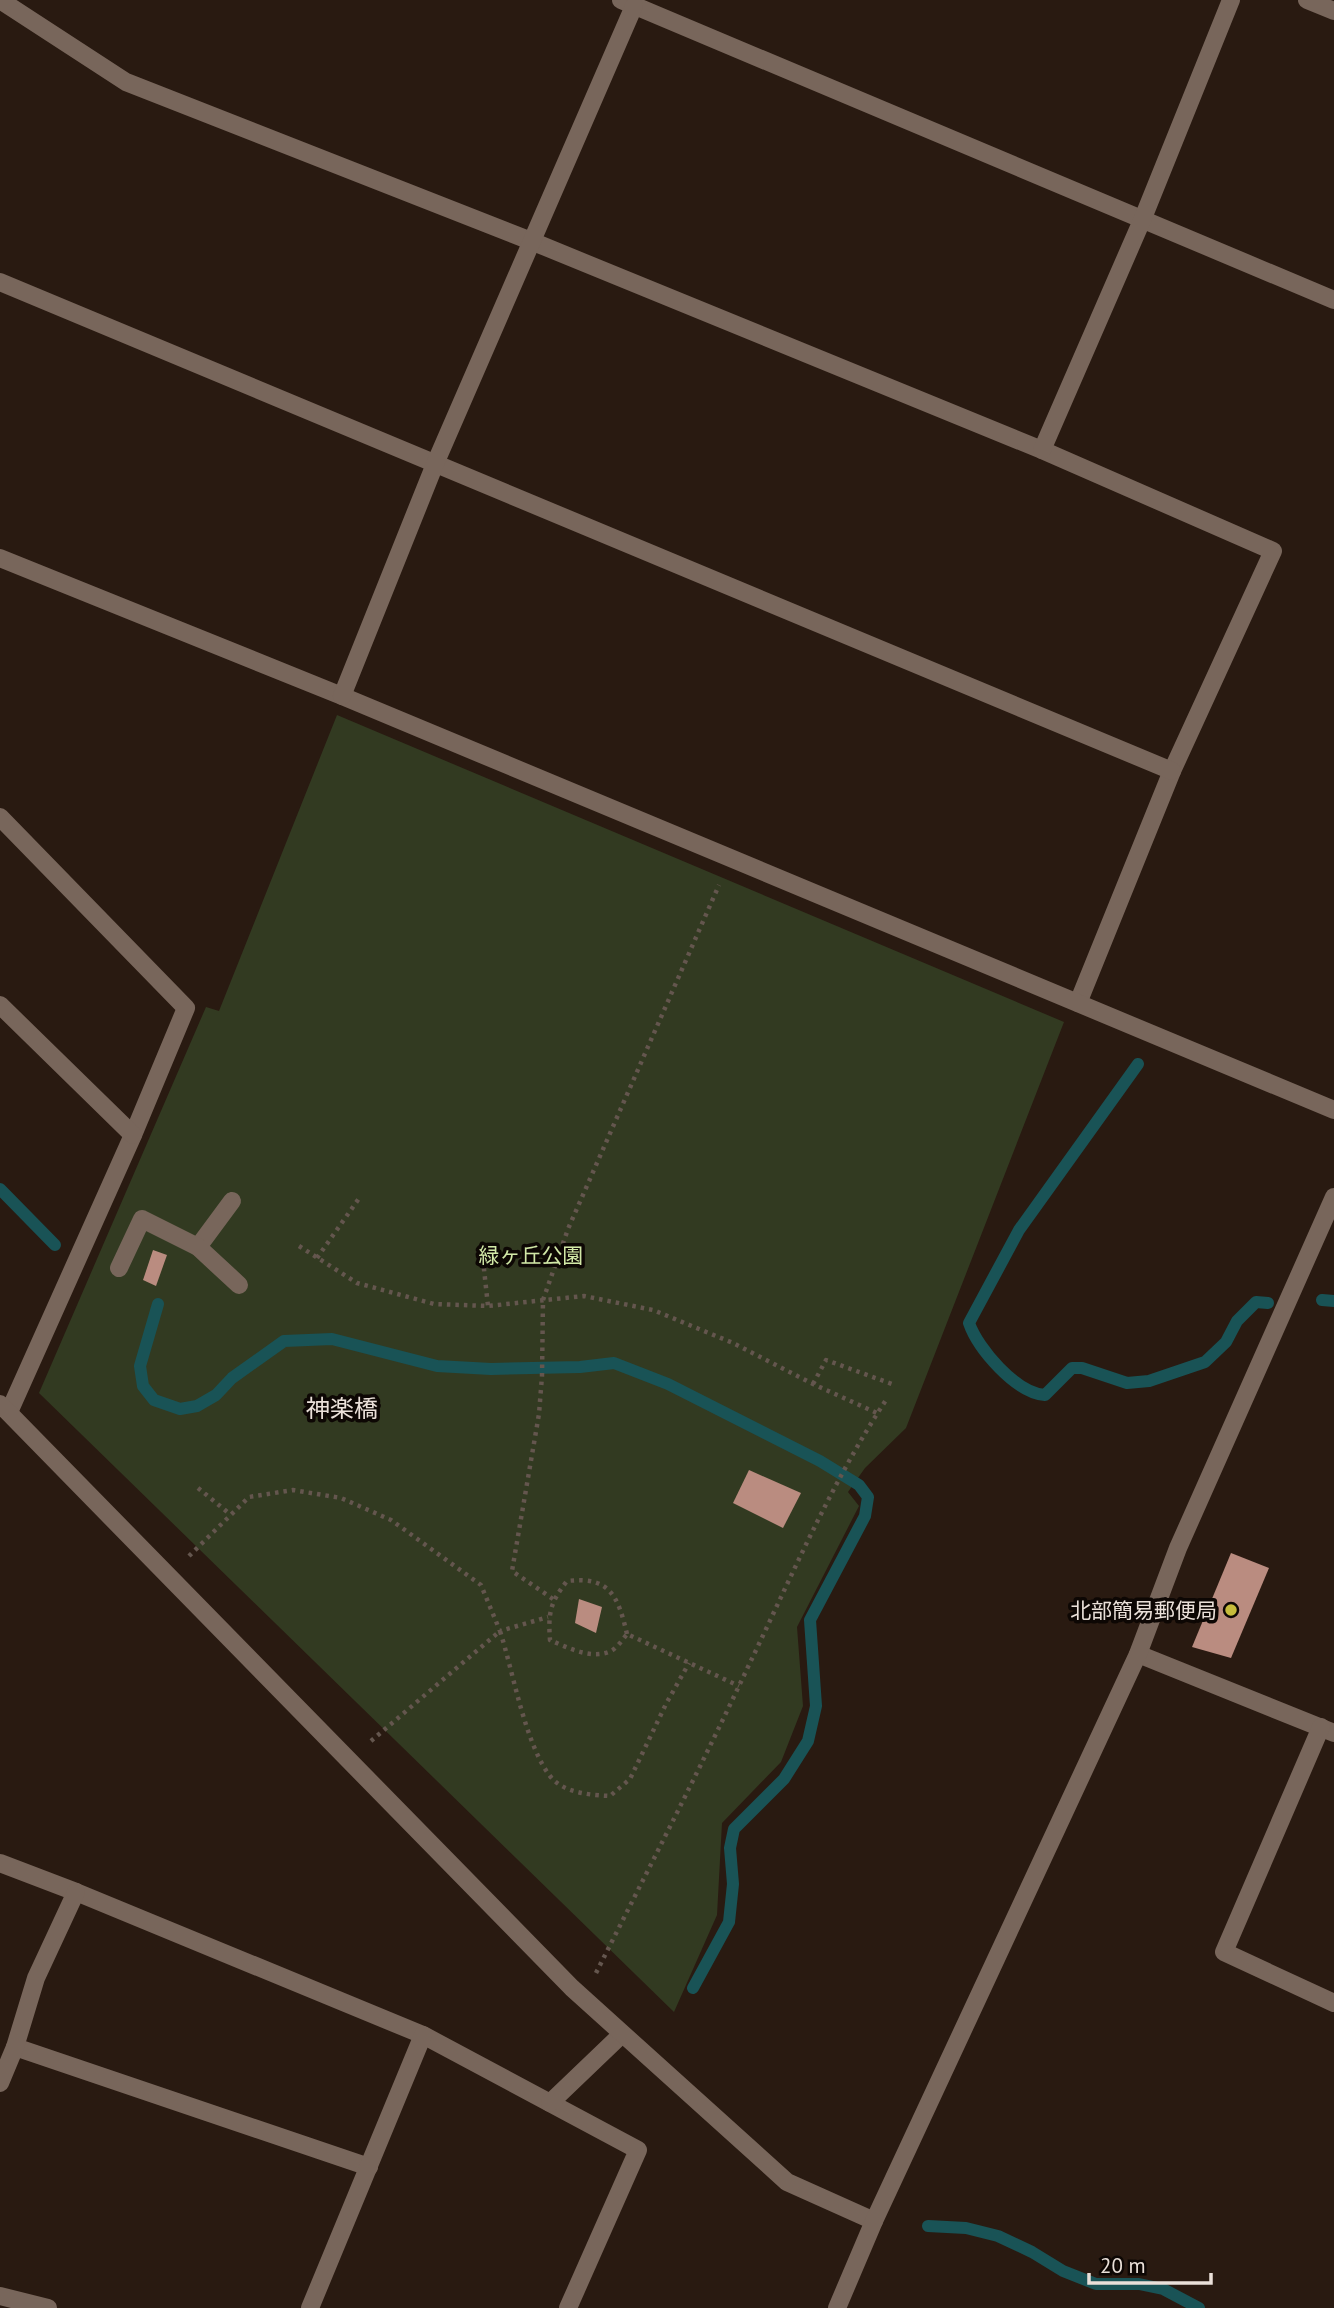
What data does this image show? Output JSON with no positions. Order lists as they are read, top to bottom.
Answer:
{
  "districts": ["神楽橋"],
  "parks": ["緑ヶ丘公園"],
  "places": ["北部簡易郵便局"],
  "scale_bar": "20 m"
}
